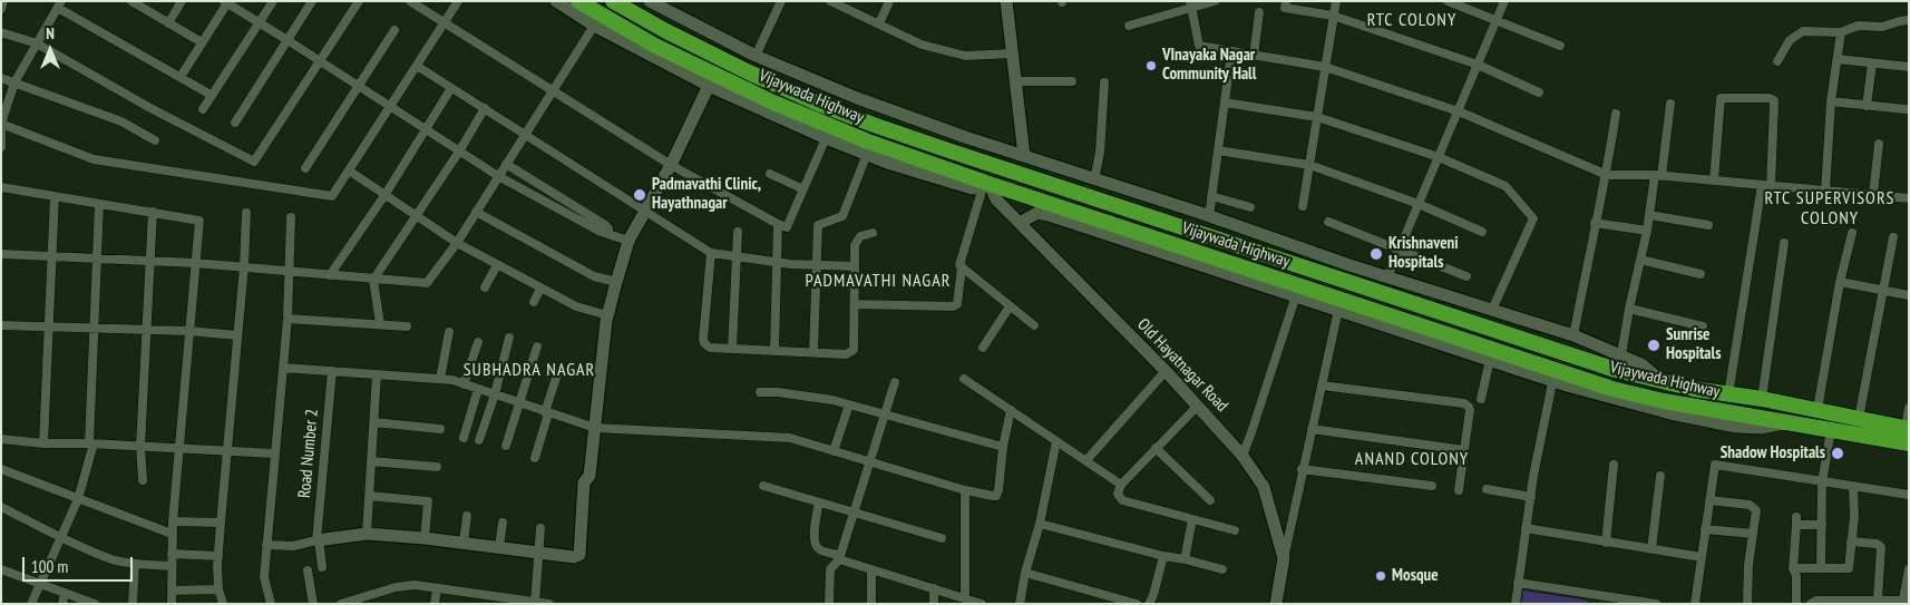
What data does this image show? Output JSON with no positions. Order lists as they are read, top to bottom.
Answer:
{
  "streets": {
    "highway": ["Vijaywada Highway"],
    "street": ["Old Hayatnagar Road", "Road Number 2"]
  },
  "crossings": [
    ["Vijaywada Highway", "Old Hayatnagar Road"]
  ],
  "districts": [
    "RTC COLONY",
    "RTC SUPERVISORS COLONY",
    "PADMAVATHI NAGAR",
    "SUBHADRA NAGAR",
    "ANAND COLONY"
  ],
  "places": [
    "VInayaka Nagar Community Hall",
    "Padmavathi Clinic, Hayathnagar",
    "Krishnaveni Hospitals",
    "Sunrise Hospitals",
    "Shadow Hospitals",
    "Mosque"
  ],
  "scale_bar": "100 m",
  "north": "top"
}
